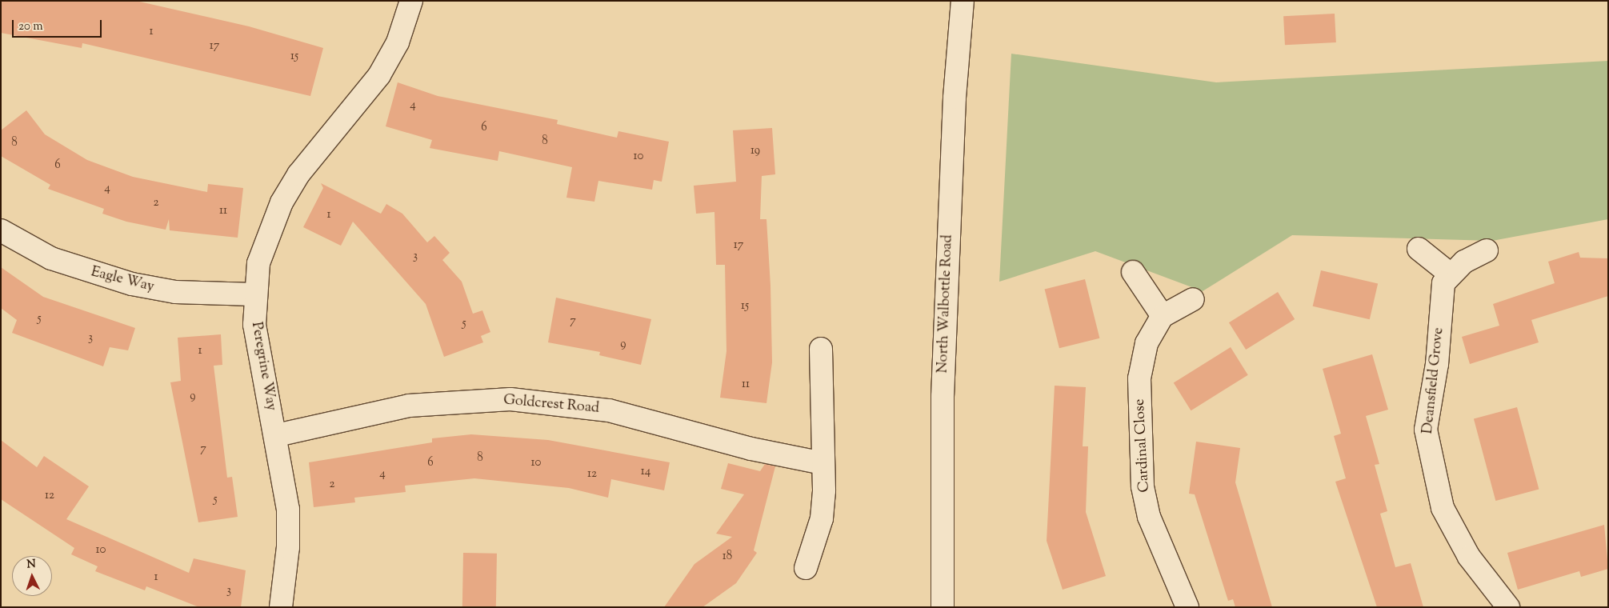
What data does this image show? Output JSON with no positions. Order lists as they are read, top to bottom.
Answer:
{
  "streets": {
    "street": [
      "Eagle Way",
      "North Walbottle Road",
      "Peregrine Way",
      "Deansfield Grove",
      "Goldcrest Road",
      "Cardinal Close"
    ]
  },
  "crossings": [
    ["Eagle Way", "Peregrine Way"],
    ["Peregrine Way", "Goldcrest Road"]
  ],
  "house_numbers": [
    "1",
    "17",
    "15",
    "4",
    "6",
    "8",
    "8",
    "19",
    "10",
    "6",
    "4",
    "2",
    "11",
    "1",
    "17",
    "3",
    "15",
    "5",
    "7",
    "5",
    "3",
    "9",
    "1",
    "11",
    "9",
    "7",
    "8",
    "6",
    "10",
    "14",
    "4",
    "12",
    "2",
    "12",
    "5",
    "10",
    "18",
    "1",
    "3"
  ],
  "scale_bar": "20 m",
  "north": "top"
}
